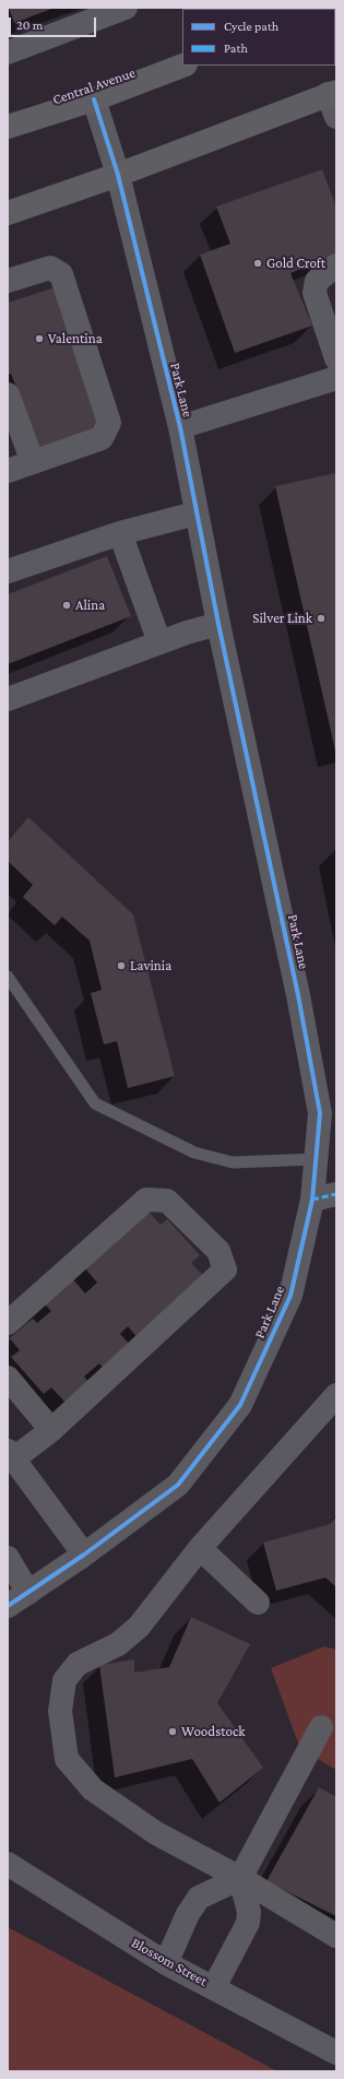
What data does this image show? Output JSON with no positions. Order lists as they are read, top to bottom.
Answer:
{
  "streets": {
    "main road": ["Central Avenue"],
    "street": ["Park Lane", "Blossom Street"]
  },
  "crossings": [
    ["Central Avenue", "Park Lane"]
  ],
  "places": [
    "Gold Croft",
    "Valentina",
    "Alina",
    "Silver Link",
    "Lavinia",
    "Woodstock"
  ],
  "legend": ["Cycle path", "Path"],
  "scale_bar": "20 m"
}
